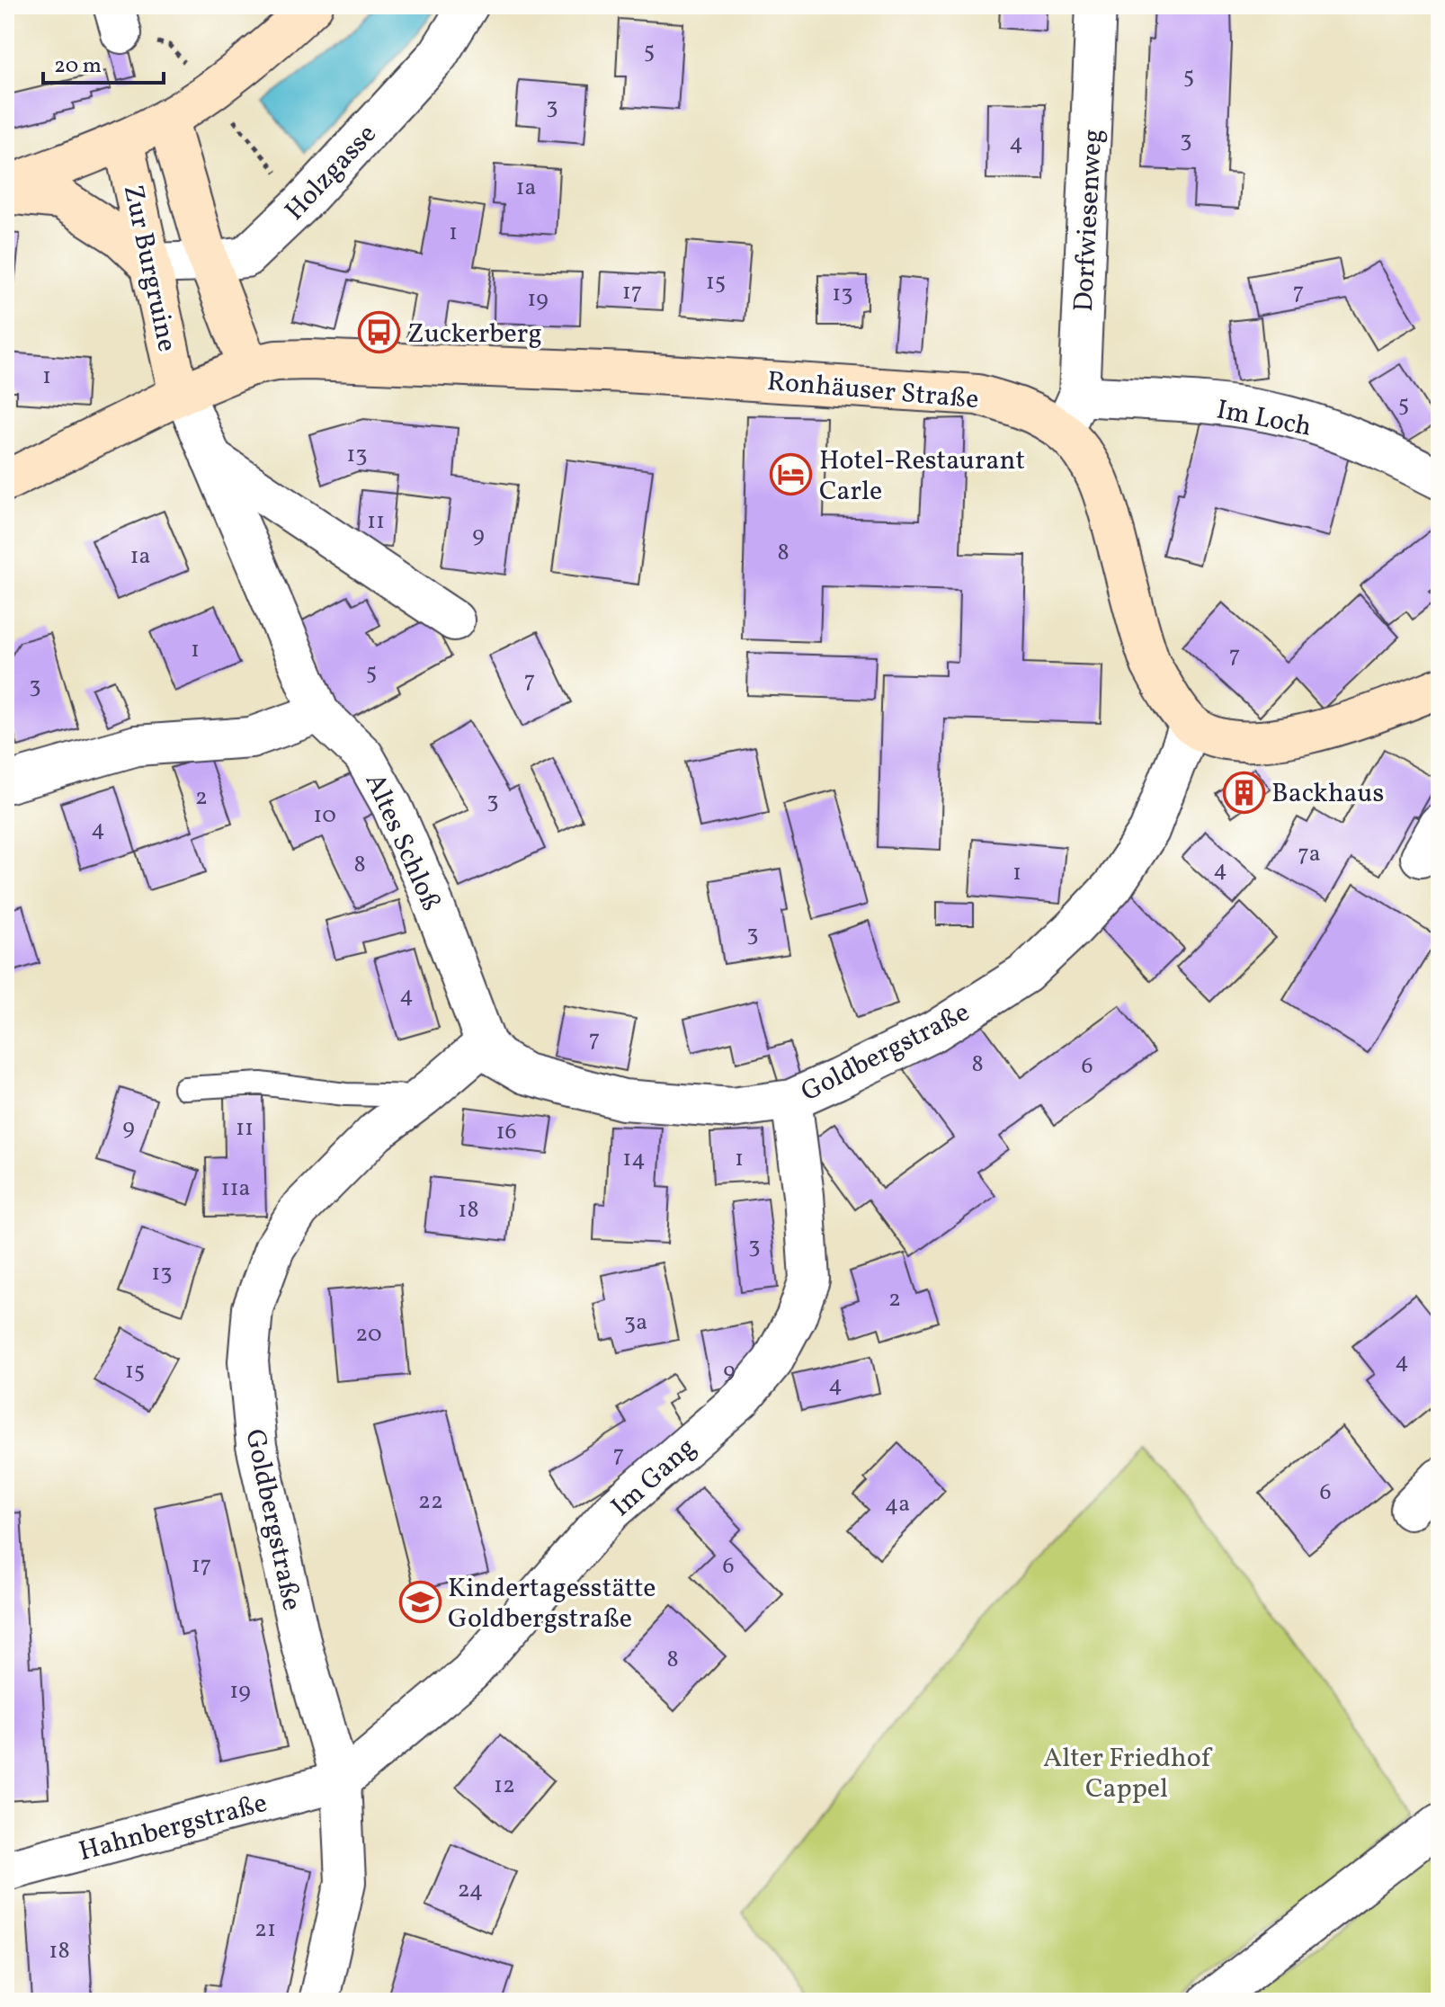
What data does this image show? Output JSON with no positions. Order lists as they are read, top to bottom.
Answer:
{
  "streets": {
    "street": [
      "Holzgasse",
      "Dorfwiesenweg",
      "Zur Burgruine",
      "Ronhäuser Straße",
      "Im Loch",
      "Altes Schloß",
      "Goldbergstraße",
      "Im Gang",
      "Hahnbergstraße"
    ]
  },
  "crossings": [
    ["Holzgasse", "Zur Burgruine"],
    ["Dorfwiesenweg", "Ronhäuser Straße"],
    ["Dorfwiesenweg", "Im Loch"],
    ["Zur Burgruine", "Ronhäuser Straße"],
    ["Zur Burgruine", "Altes Schloß"],
    ["Ronhäuser Straße", "Altes Schloß"],
    ["Ronhäuser Straße", "Goldbergstraße"],
    ["Altes Schloß", "Goldbergstraße"],
    ["Goldbergstraße", "Im Gang"],
    ["Goldbergstraße", "Hahnbergstraße"],
    ["Im Gang", "Hahnbergstraße"]
  ],
  "parks": ["Alter Friedhof Cappel"],
  "places": {
    "bus stop": ["Zuckerberg"],
    "hotel": ["Hotel-Restaurant Carle"],
    "building": ["Backhaus"],
    "school or university": ["Kindertagesstätte Goldbergstraße"]
  },
  "house_numbers": [
    "5",
    "5",
    "3",
    "3",
    "4",
    "1a",
    "1",
    "15",
    "17",
    "7",
    "13",
    "19",
    "1",
    "5",
    "13",
    "11",
    "9",
    "8",
    "1a",
    "1",
    "7",
    "5",
    "7",
    "3",
    "2",
    "3",
    "10",
    "4",
    "7a",
    "8",
    "4",
    "1",
    "3",
    "4",
    "7",
    "8",
    "6",
    "9",
    "11",
    "16",
    "14",
    "1",
    "11a",
    "18",
    "3",
    "13",
    "2",
    "3a",
    "20",
    "4",
    "15",
    "9",
    "4",
    "7",
    "6",
    "22",
    "4a",
    "17",
    "6",
    "8",
    "19",
    "12",
    "24",
    "21",
    "18"
  ],
  "scale_bar": "20 m"
}
